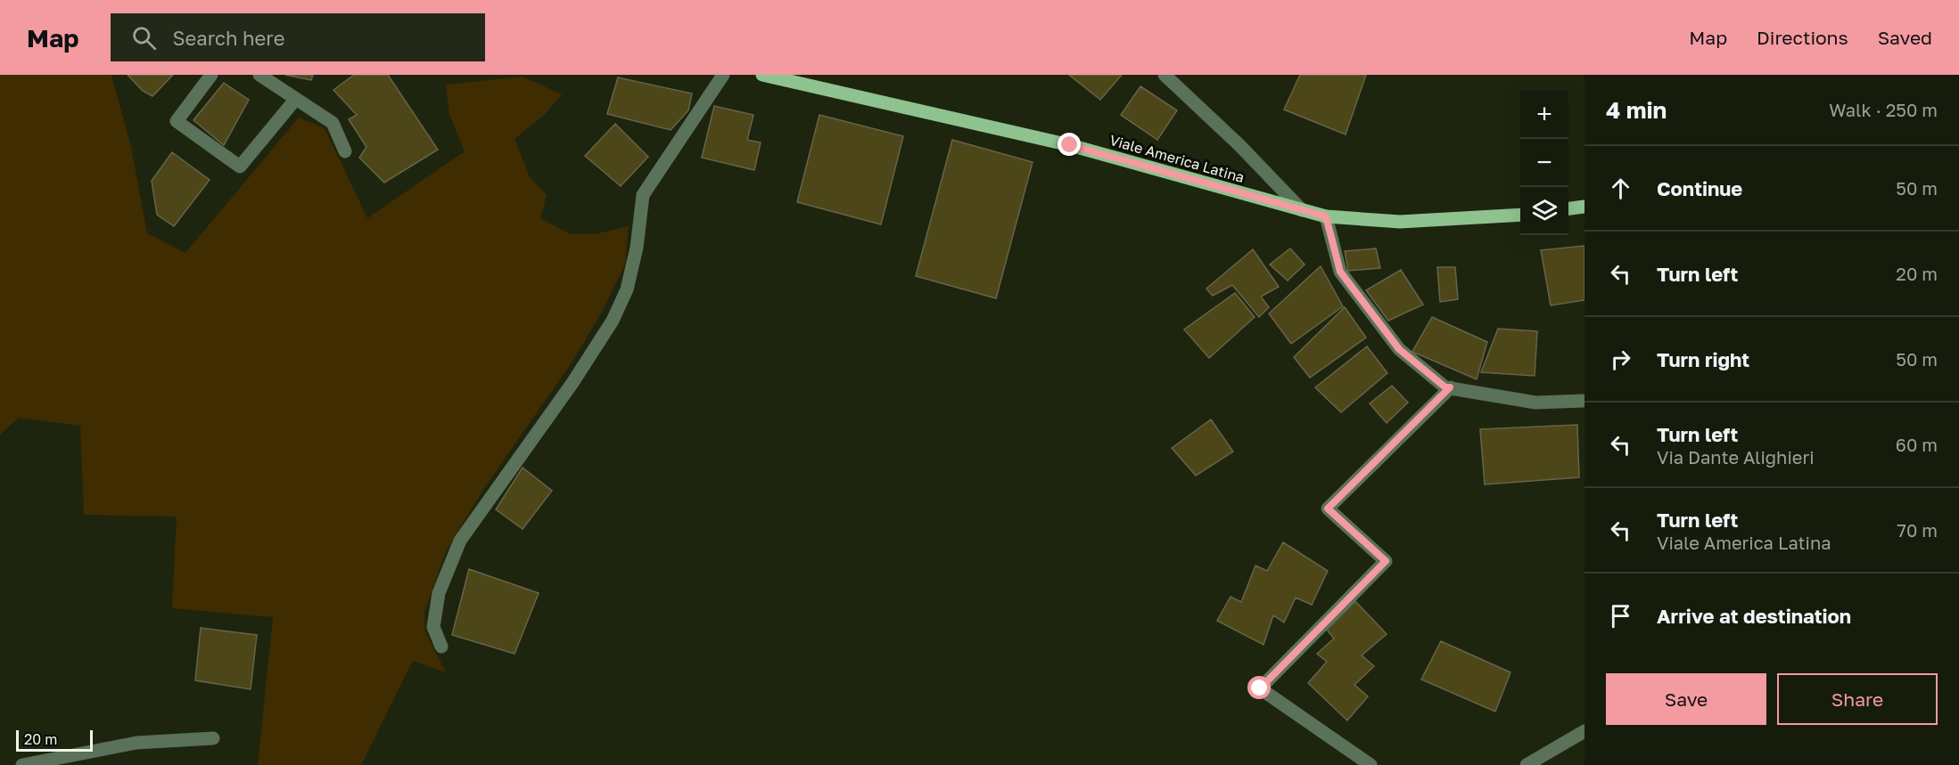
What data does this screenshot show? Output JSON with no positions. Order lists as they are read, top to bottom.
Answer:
{
  "streets": {
    "main road": ["Viale America Latina"]
  },
  "scale_bar": "20 m",
  "page": {
    "header": "Map",
    "search": "Search here",
    "nav": ["Map", "Directions", "Saved"],
    "heading": ["4 min", "Walk · 250 m"],
    "map_buttons": ["+", "−"],
    "list": [
      ["Continue", "50 m"],
      ["Turn left", "20 m"],
      ["Turn right", "50 m"],
      ["Turn left", "Via Dante Alighieri", "60 m"],
      ["Turn left", "Viale America Latina", "70 m"],
      "Arrive at destination"
    ],
    "buttons": ["Save", "Share"],
    "scale": "20 m"
  }
}
